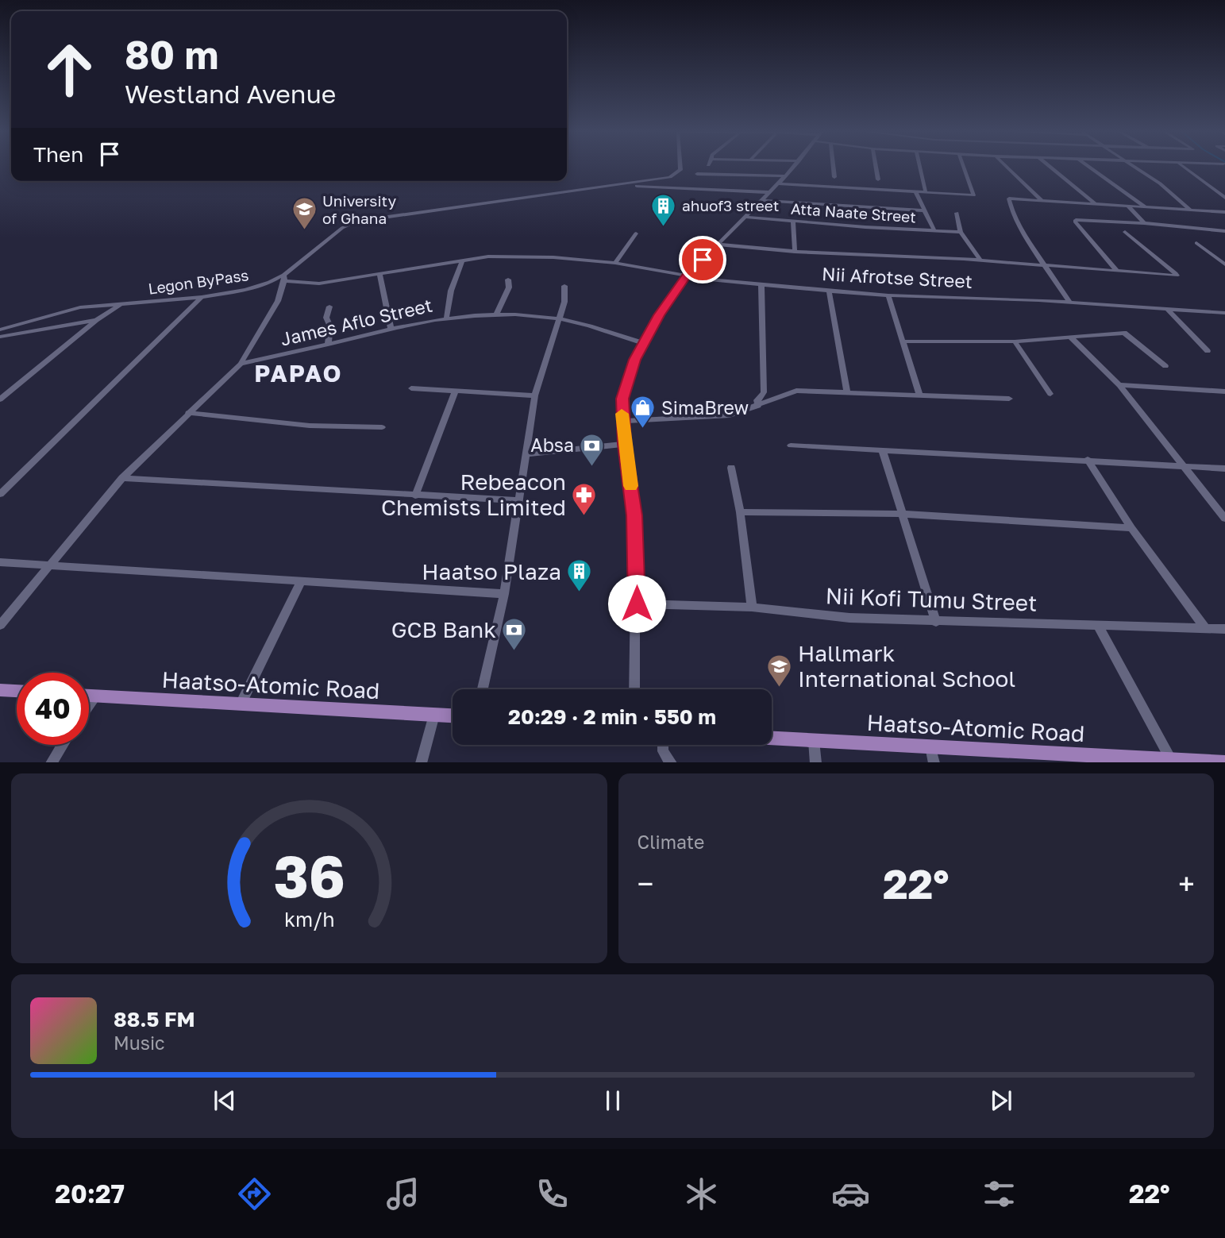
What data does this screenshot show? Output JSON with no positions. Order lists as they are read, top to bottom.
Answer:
{
  "streets": {
    "main road": ["Haatso-Atomic Road"],
    "street": [
      "Atta Naate Street",
      "Nii Afrotse Street",
      "Legon ByPass",
      "James Aflo Street",
      "Nii Kofi Tumu Street"
    ]
  },
  "crossings": [
    ["Nii Afrotse Street", "Legon ByPass"]
  ],
  "districts": ["PAPAO"],
  "places": {
    "building": ["ahuof3 street", "Haatso Plaza"],
    "school or university": ["University of Ghana", "Hallmark International School"],
    "shop": ["SimaBrew"],
    "bank": ["Absa", "GCB Bank"],
    "pharmacy": ["Rebeacon Chemists Limited"]
  },
  "page": {
    "turn": ["80 m", "Westland Avenue"],
    "then": "Then",
    "limit": "40",
    "trip": "20:29 · 2 min · 550 m",
    "tile": "Climate",
    "heat": ["−", "22°", "+"],
    "song": ["88.5 FM", "Music"],
    "tabs": ["20:27", "22°"],
    "gauge": ["36", "km/h"]
  }
}
